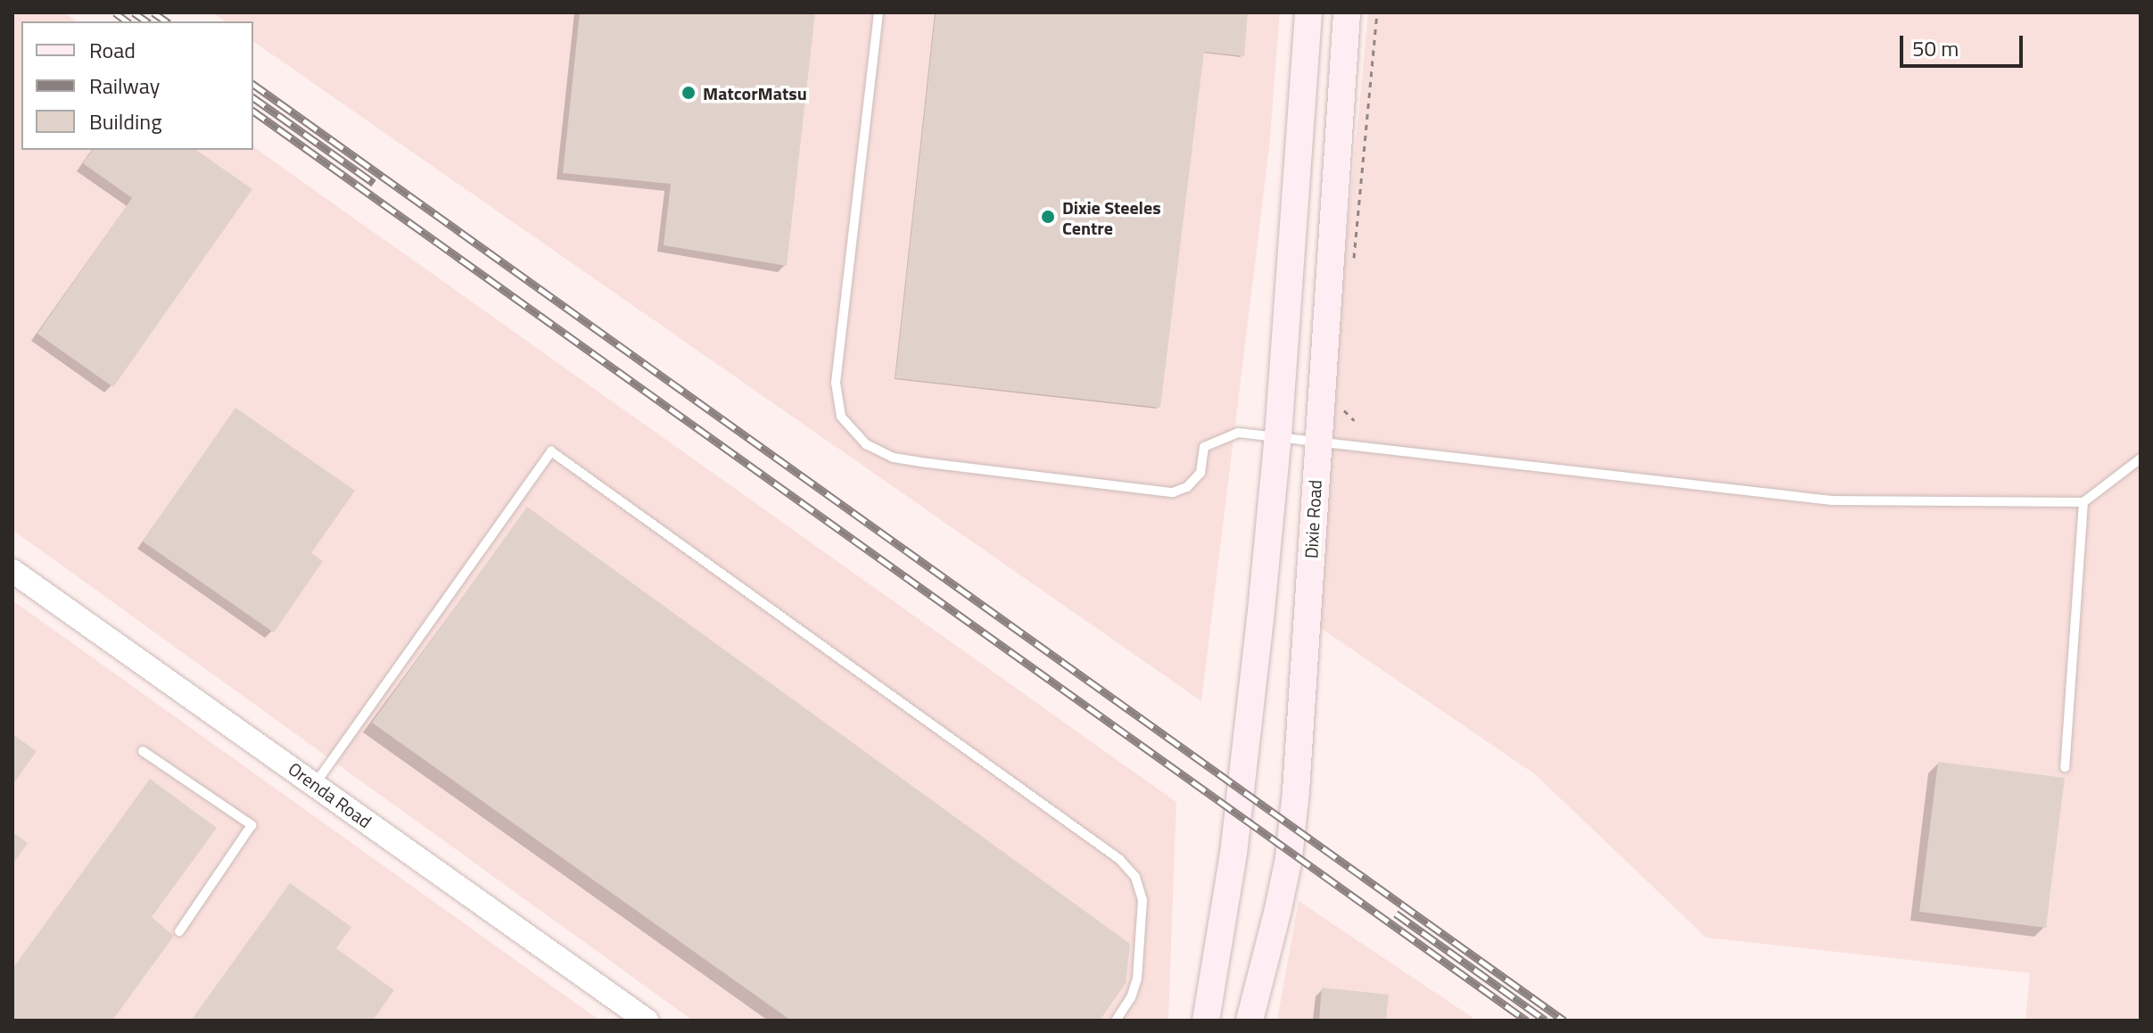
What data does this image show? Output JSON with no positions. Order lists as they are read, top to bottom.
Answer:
{
  "streets": {
    "main road": ["Dixie Road"],
    "street": ["Orenda Road"]
  },
  "places": ["MatcorMatsu", "Dixie Steeles Centre"],
  "legend": ["Road", "Railway", "Building"],
  "scale_bar": "50 m"
}
